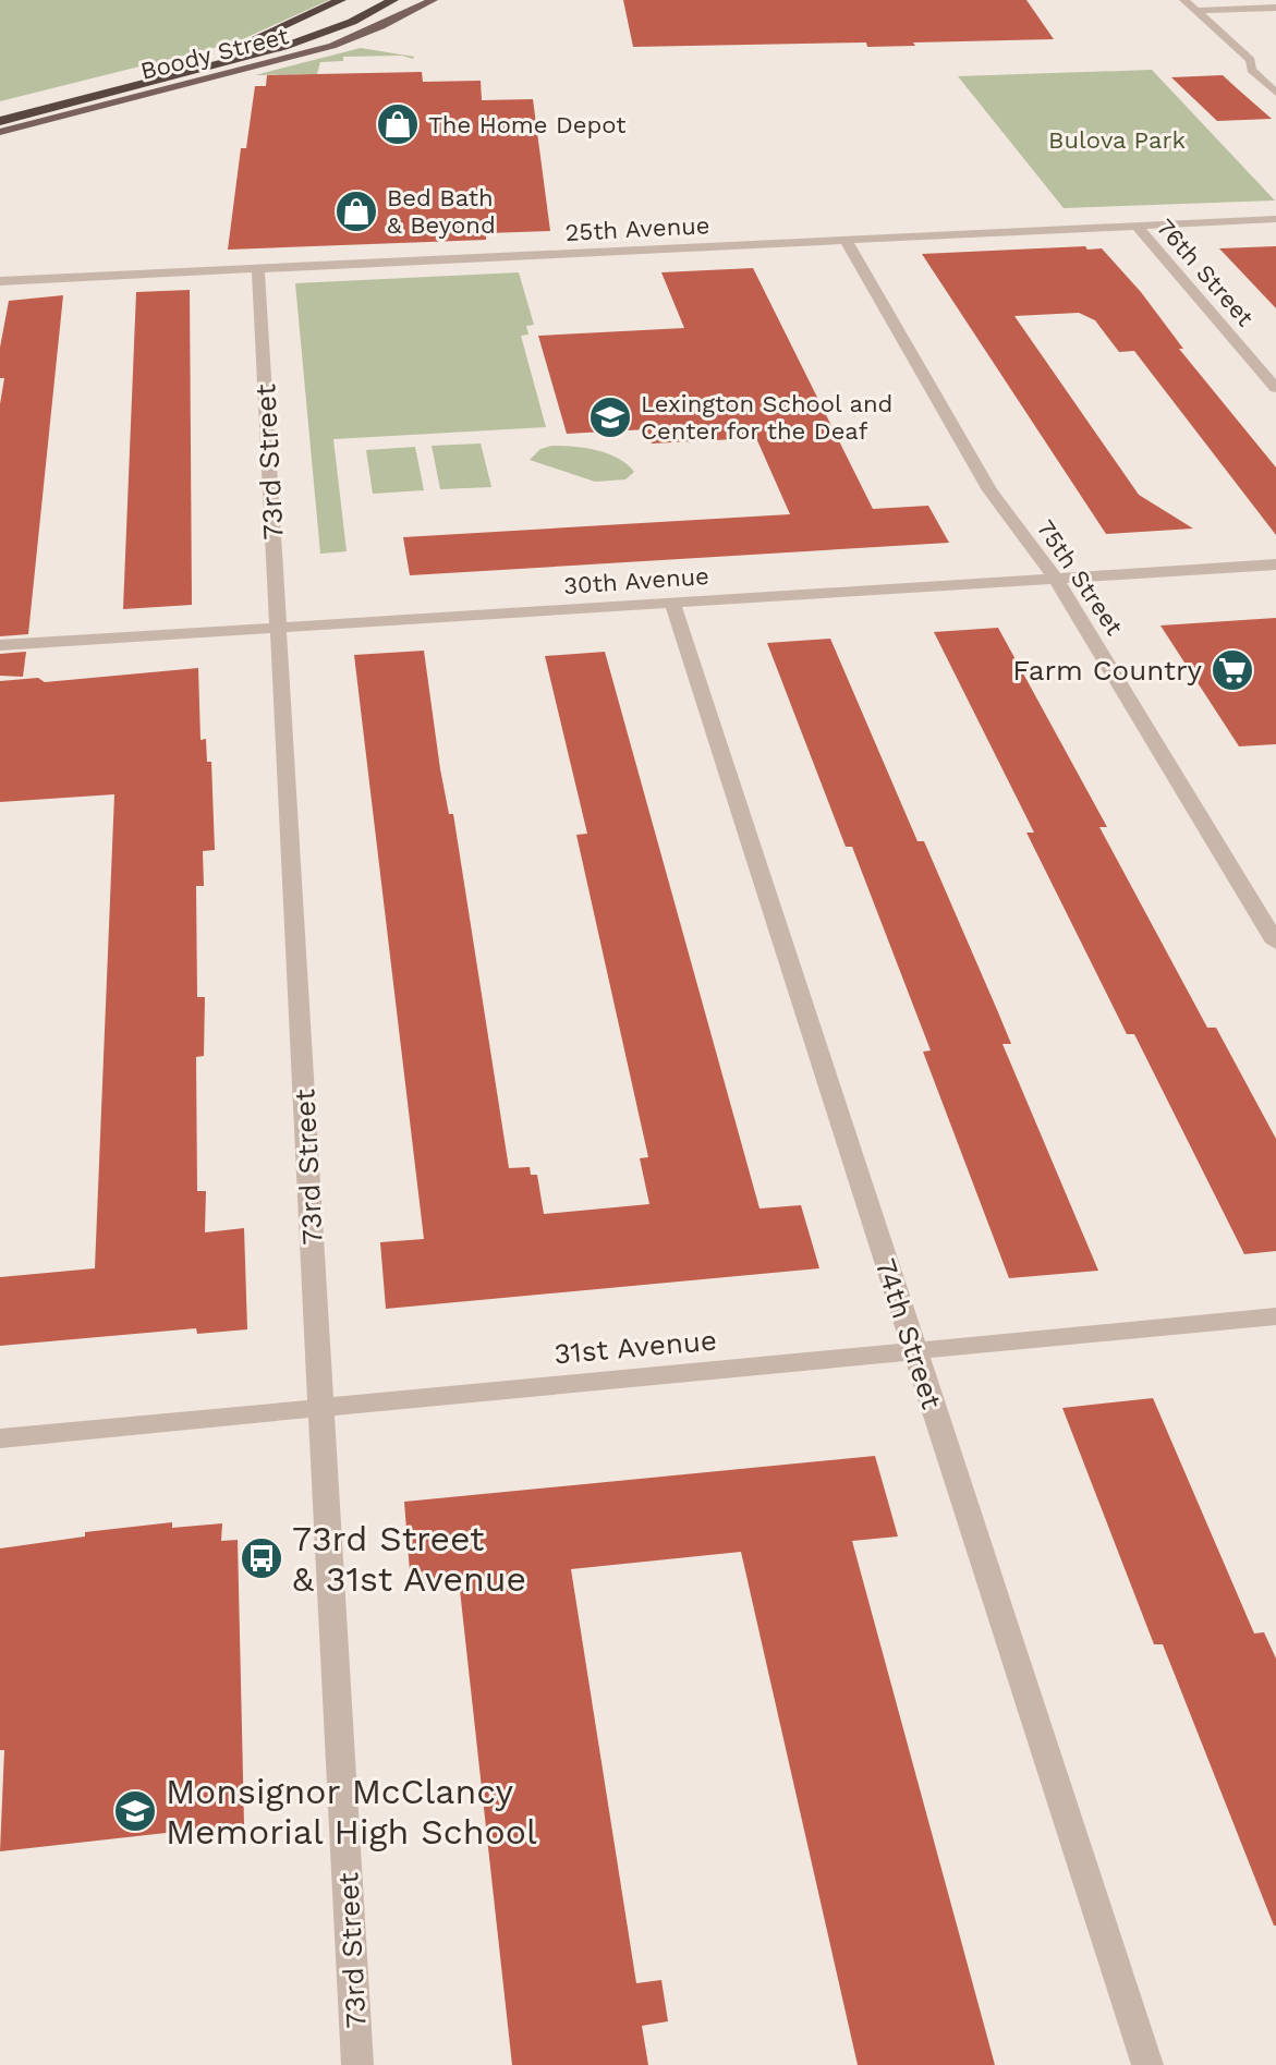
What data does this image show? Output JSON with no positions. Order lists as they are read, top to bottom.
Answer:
{
  "streets": {
    "main road": ["Boody Street"],
    "street": [
      "25th Avenue",
      "76th Street",
      "73rd Street",
      "75th Street",
      "30th Avenue",
      "74th Street",
      "31st Avenue"
    ]
  },
  "crossings": [
    ["25th Avenue", "76th Street"],
    ["25th Avenue", "73rd Street"],
    ["25th Avenue", "75th Street"],
    ["73rd Street", "30th Avenue"],
    ["73rd Street", "31st Avenue"],
    ["75th Street", "30th Avenue"],
    ["30th Avenue", "74th Street"],
    ["74th Street", "31st Avenue"]
  ],
  "parks": ["Bulova Park"],
  "places": {
    "shop": ["The Home Depot", "Bed Bath & Beyond"],
    "school or university": ["Lexington School and Center for the Deaf", "Monsignor McClancy Memorial High School"],
    "supermarket": ["Farm Country"],
    "bus stop": ["73rd Street & 31st Avenue"]
  }
}
